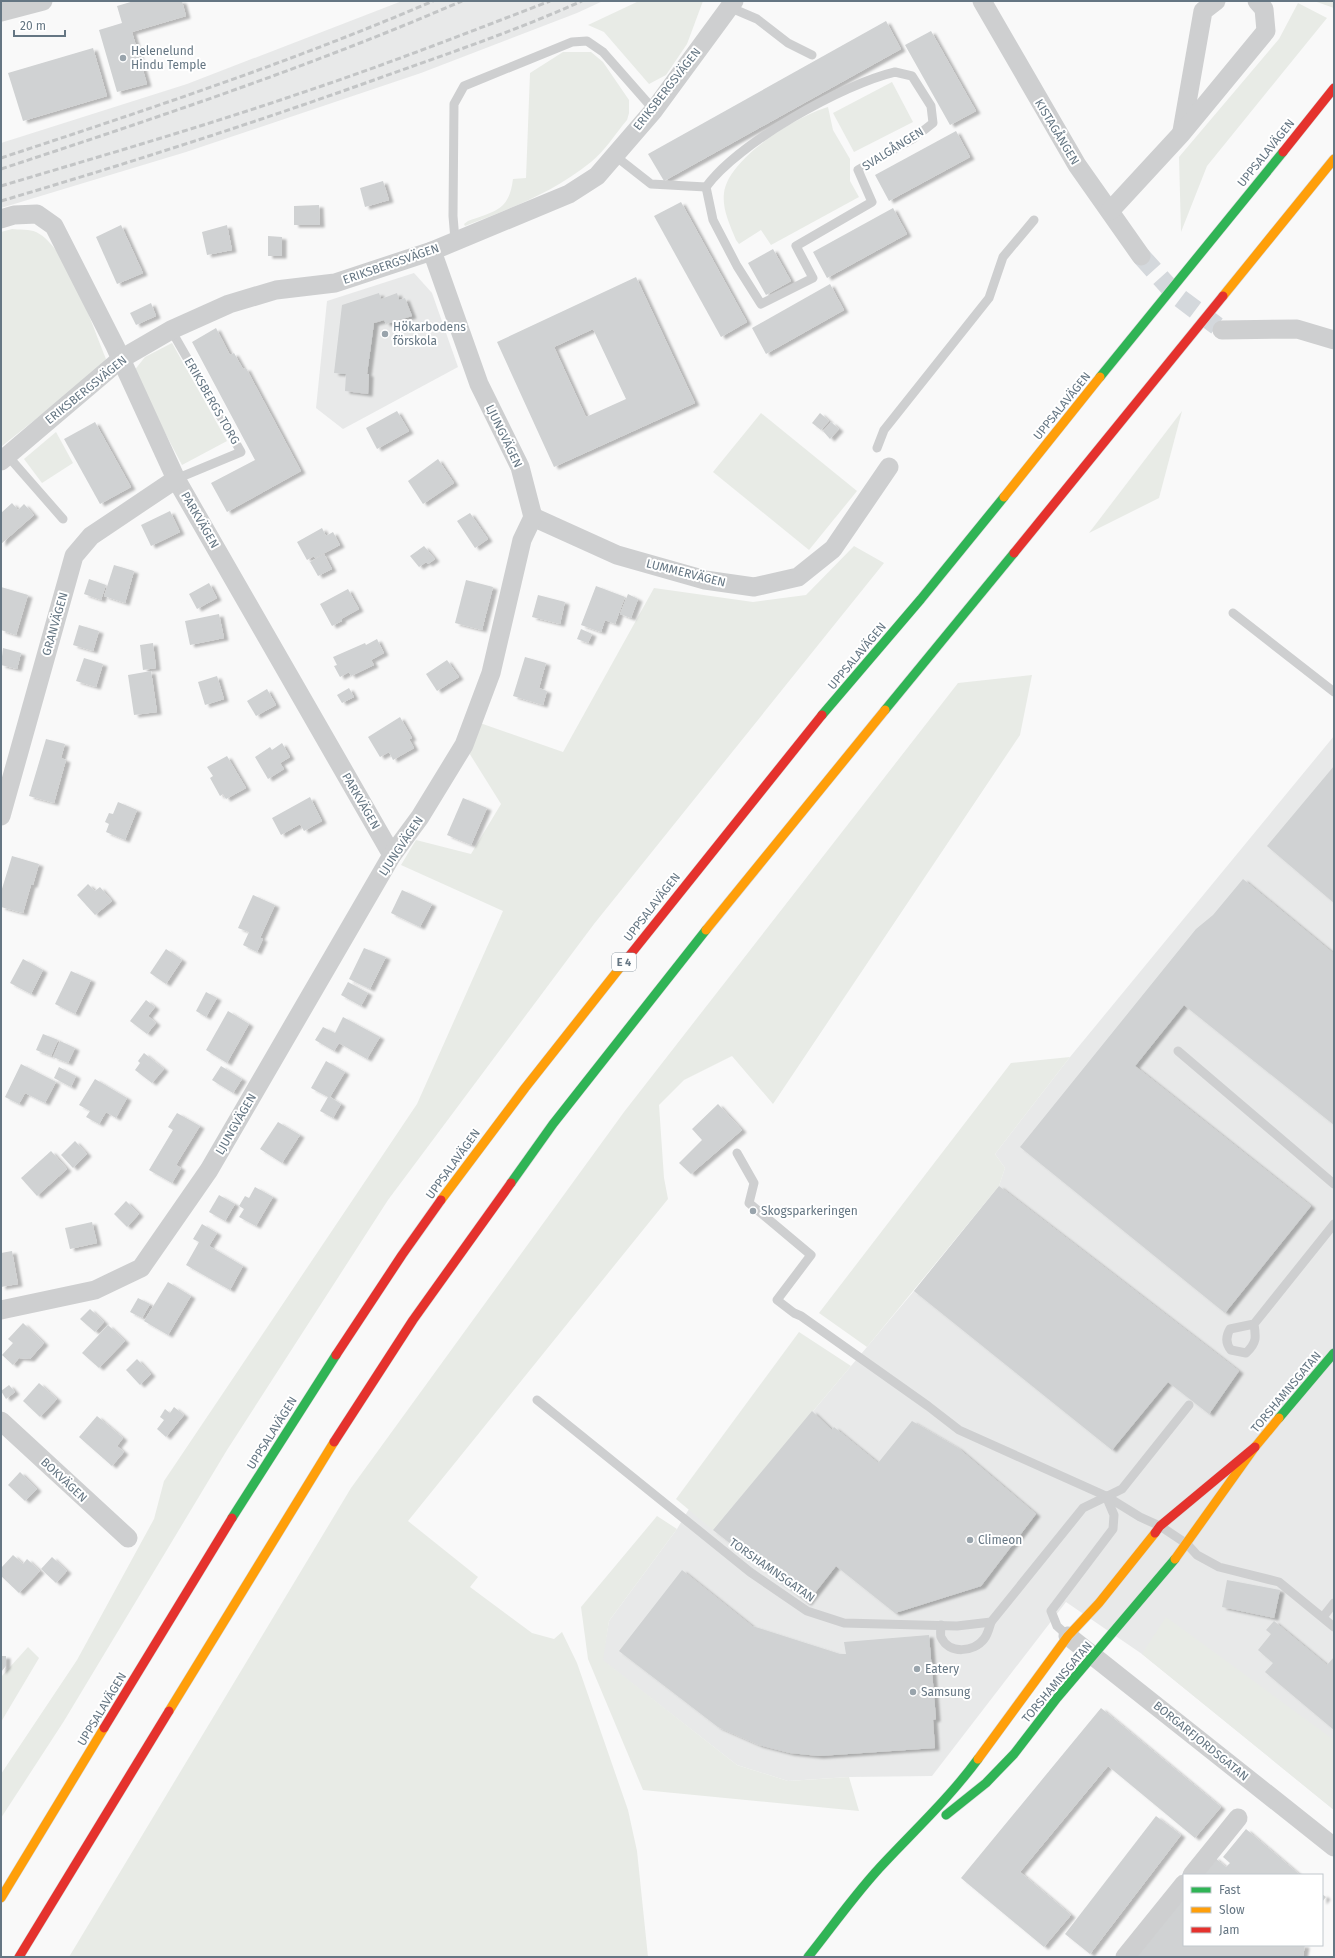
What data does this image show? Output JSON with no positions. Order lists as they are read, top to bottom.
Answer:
{
  "streets": {
    "main road": ["UPPSALAVÄGEN", "E 4", "TORSHAMNSGATAN"],
    "street": [
      "ERIKSBERGSVÄGEN",
      "KISTAGÅNGEN",
      "LJUNGVÄGEN",
      "PARKVÄGEN",
      "LUMMERVÄGEN",
      "GRANVÄGEN",
      "BOKVÄGEN",
      "BORGARFJORDSGATAN"
    ],
    "lane": ["SVALGÅNGEN", "ERIKSBERGS TORG"]
  },
  "crossings": [
    ["ERIKSBERGSVÄGEN", "ERIKSBERGS TORG"],
    ["ERIKSBERGSVÄGEN", "LJUNGVÄGEN"],
    ["ERIKSBERGSVÄGEN", "PARKVÄGEN"],
    ["ERIKSBERGS TORG", "PARKVÄGEN"],
    ["ERIKSBERGS TORG", "GRANVÄGEN"],
    ["LJUNGVÄGEN", "PARKVÄGEN"],
    ["LJUNGVÄGEN", "LUMMERVÄGEN"],
    ["PARKVÄGEN", "GRANVÄGEN"],
    ["TORSHAMNSGATAN", "BORGARFJORDSGATAN"]
  ],
  "places": [
    "Helenelund Hindu Temple",
    "Hökarbodens förskola",
    "Skogsparkeringen",
    "Climeon",
    "Eatery",
    "Samsung"
  ],
  "legend": ["Fast", "Slow", "Jam"],
  "scale_bar": "20 m"
}
